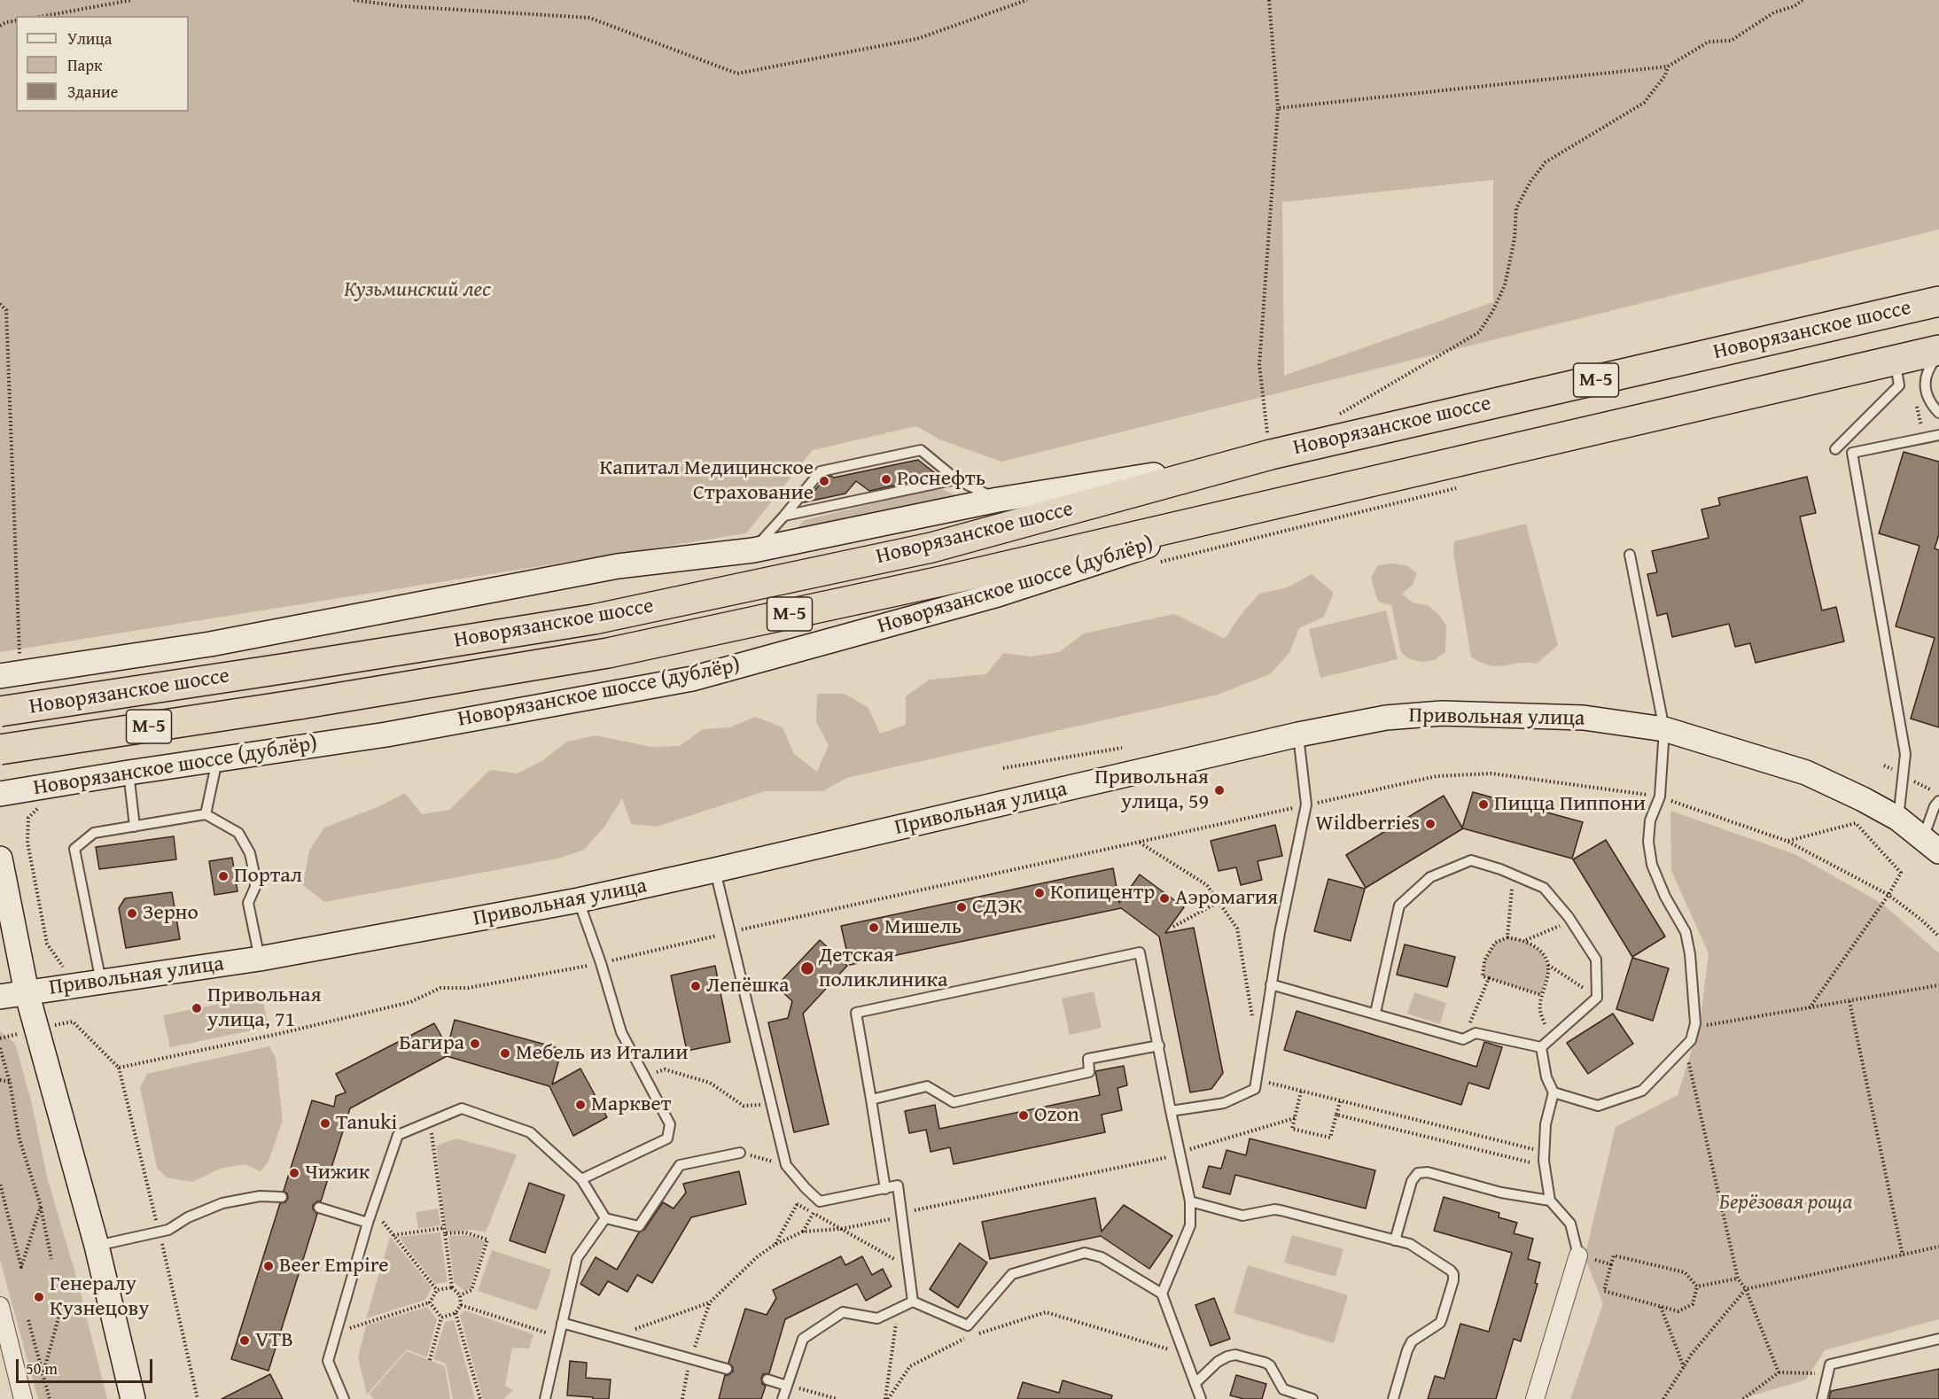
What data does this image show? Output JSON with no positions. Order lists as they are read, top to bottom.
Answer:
{
  "streets": {
    "highway": ["Новорязанское шоссе", "М-5"],
    "main road": ["Новорязанское шоссе (дублёр)", "Привольная улица"]
  },
  "crossings": [
    ["Новорязанское шоссе", "Новорязанское шоссе (дублёр)"]
  ],
  "parks": ["Кузьминский лес", "Берёзовая роща"],
  "places": [
    "Роснефть",
    "Капитал Медицинское Страхование",
    "Привольная улица, 59",
    "Пицца Пиппони",
    "Wildberries",
    "Портал",
    "Копицентр",
    "Аэромагия",
    "СДЭК",
    "Зерно",
    "Мишель",
    "Детская поликлиника",
    "Лепёшка",
    "Привольная улица, 71",
    "Багира",
    "Мебель из Италии",
    "Марквет",
    "Ozon",
    "Tanuki",
    "Чижик",
    "Beer Empire",
    "Генералу Кузнецову",
    "VTB"
  ],
  "legend": ["Улица", "Парк", "Здание"],
  "scale_bar": "50 m"
}
